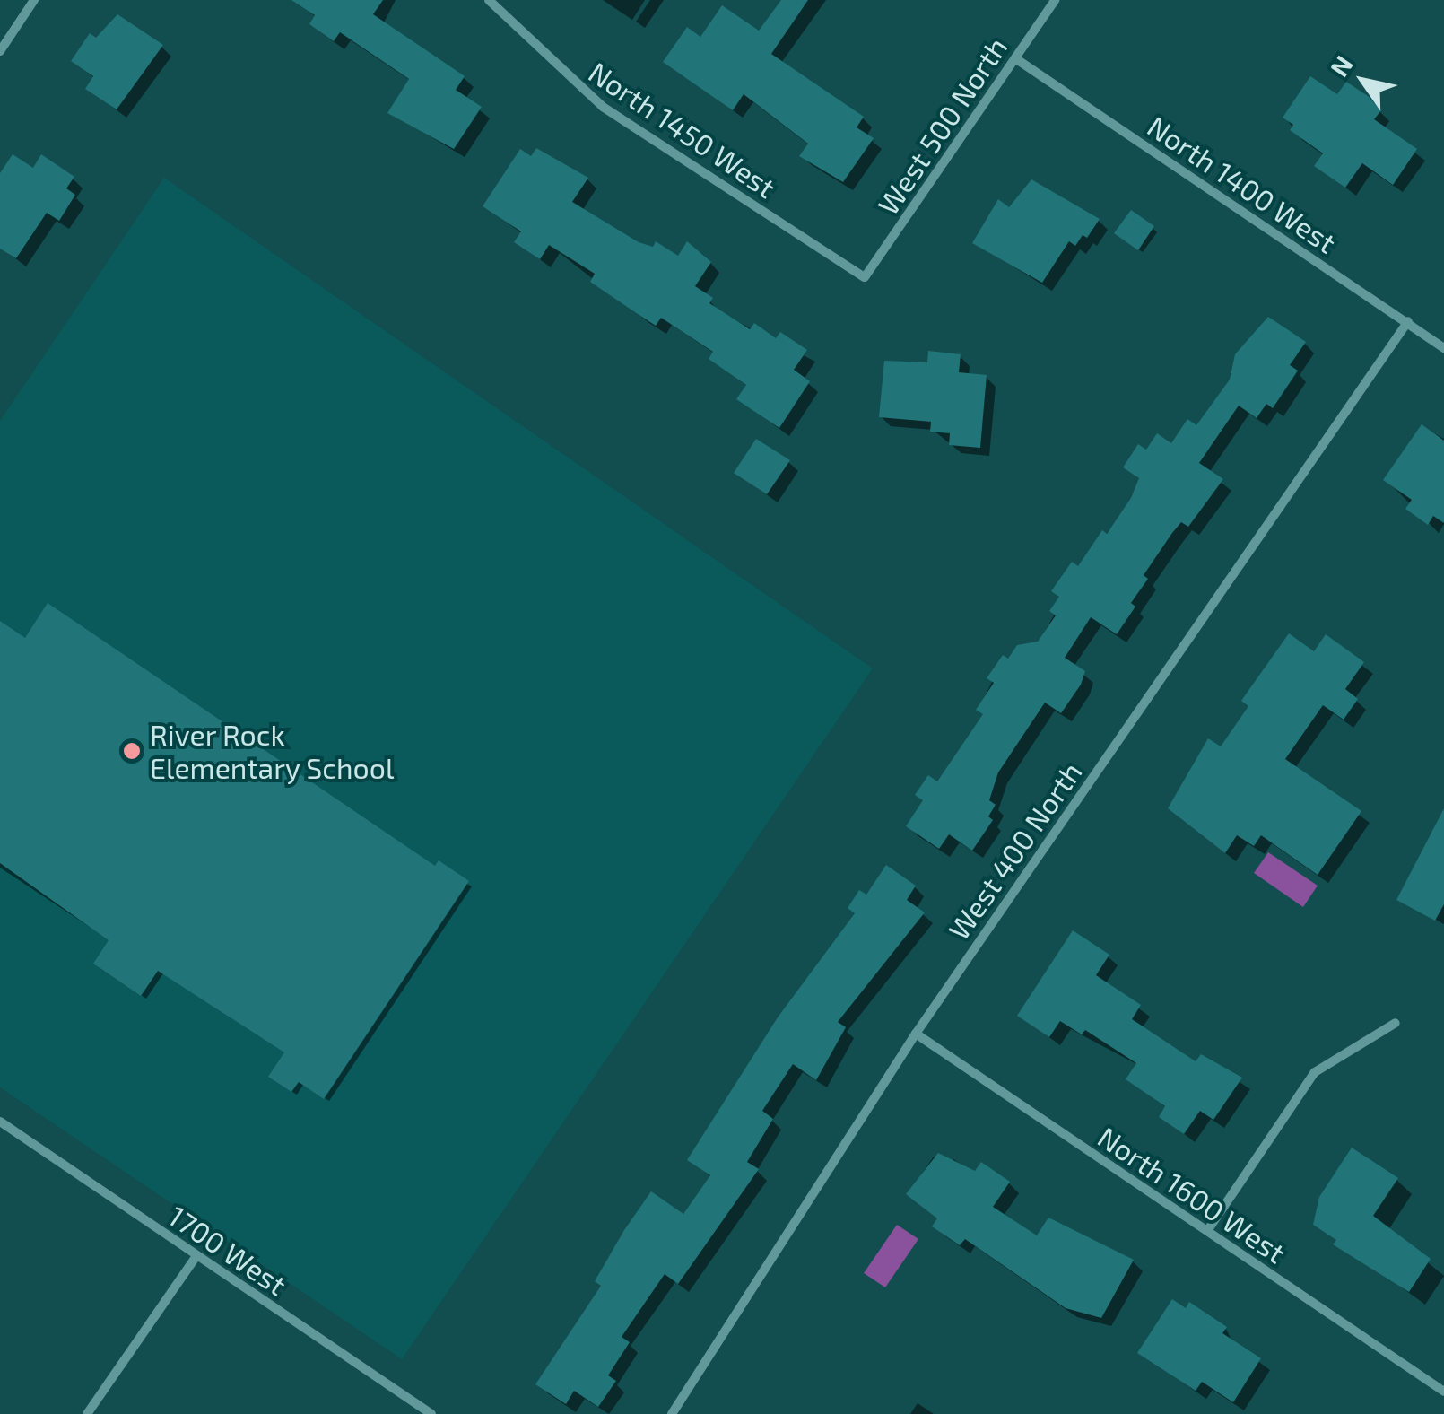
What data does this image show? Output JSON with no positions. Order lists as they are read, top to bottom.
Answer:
{
  "streets": {
    "street": [
      "West 500 North",
      "North 1450 West",
      "North 1400 West",
      "West 400 North",
      "North 1600 West",
      "1700 West"
    ]
  },
  "crossings": [
    ["West 500 North", "North 1450 West"],
    ["West 500 North", "North 1400 West"],
    ["North 1400 West", "West 400 North"],
    ["West 400 North", "North 1600 West"]
  ],
  "places": ["River Rock Elementary School"],
  "north": "top left"
}
